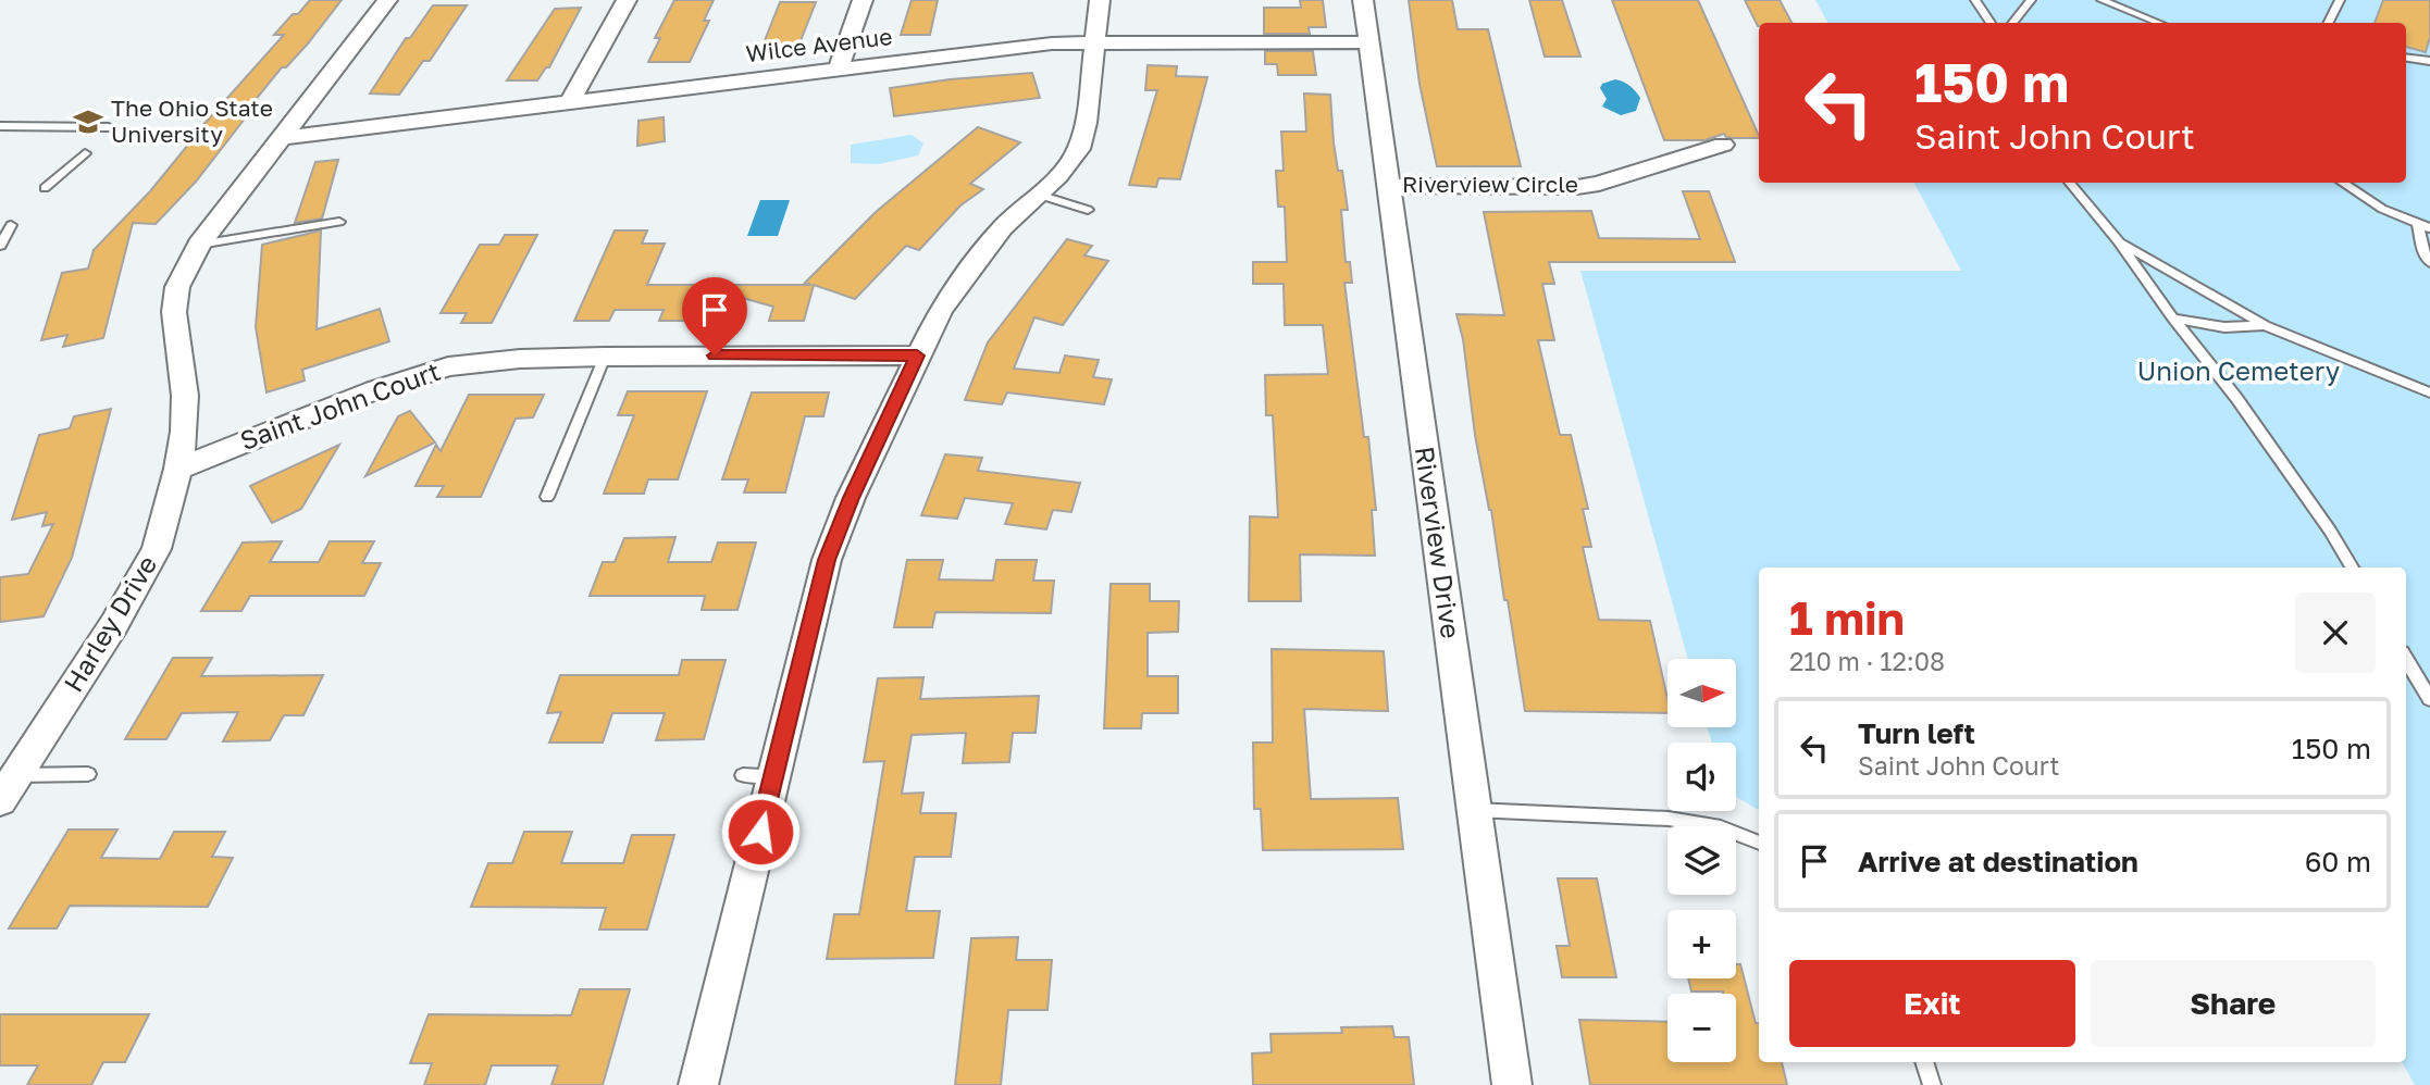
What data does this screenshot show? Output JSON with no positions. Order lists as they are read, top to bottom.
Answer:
{
  "streets": {
    "street": [
      "Wilce Avenue",
      "Riverview Circle",
      "Saint John Court",
      "Riverview Drive",
      "Harley Drive"
    ]
  },
  "crossings": [
    ["Wilce Avenue", "Riverview Drive"],
    ["Wilce Avenue", "Harley Drive"],
    ["Riverview Circle", "Riverview Drive"],
    ["Saint John Court", "Harley Drive"]
  ],
  "parks": ["Union Cemetery"],
  "places": {
    "school or university": ["The Ohio State University"]
  },
  "north": "right",
  "page": {
    "turn": ["150 m", "Saint John Court"],
    "heading": ["1 min", "210 m · 12:08"],
    "map_buttons": ["+", "−"],
    "list": [
      {
        "name": "Turn left",
        "note": "Saint John Court",
        "value": "150 m"
      },
      {
        "name": "Arrive at destination",
        "value": "60 m"
      }
    ],
    "buttons": ["Exit", "Share"]
  }
}
